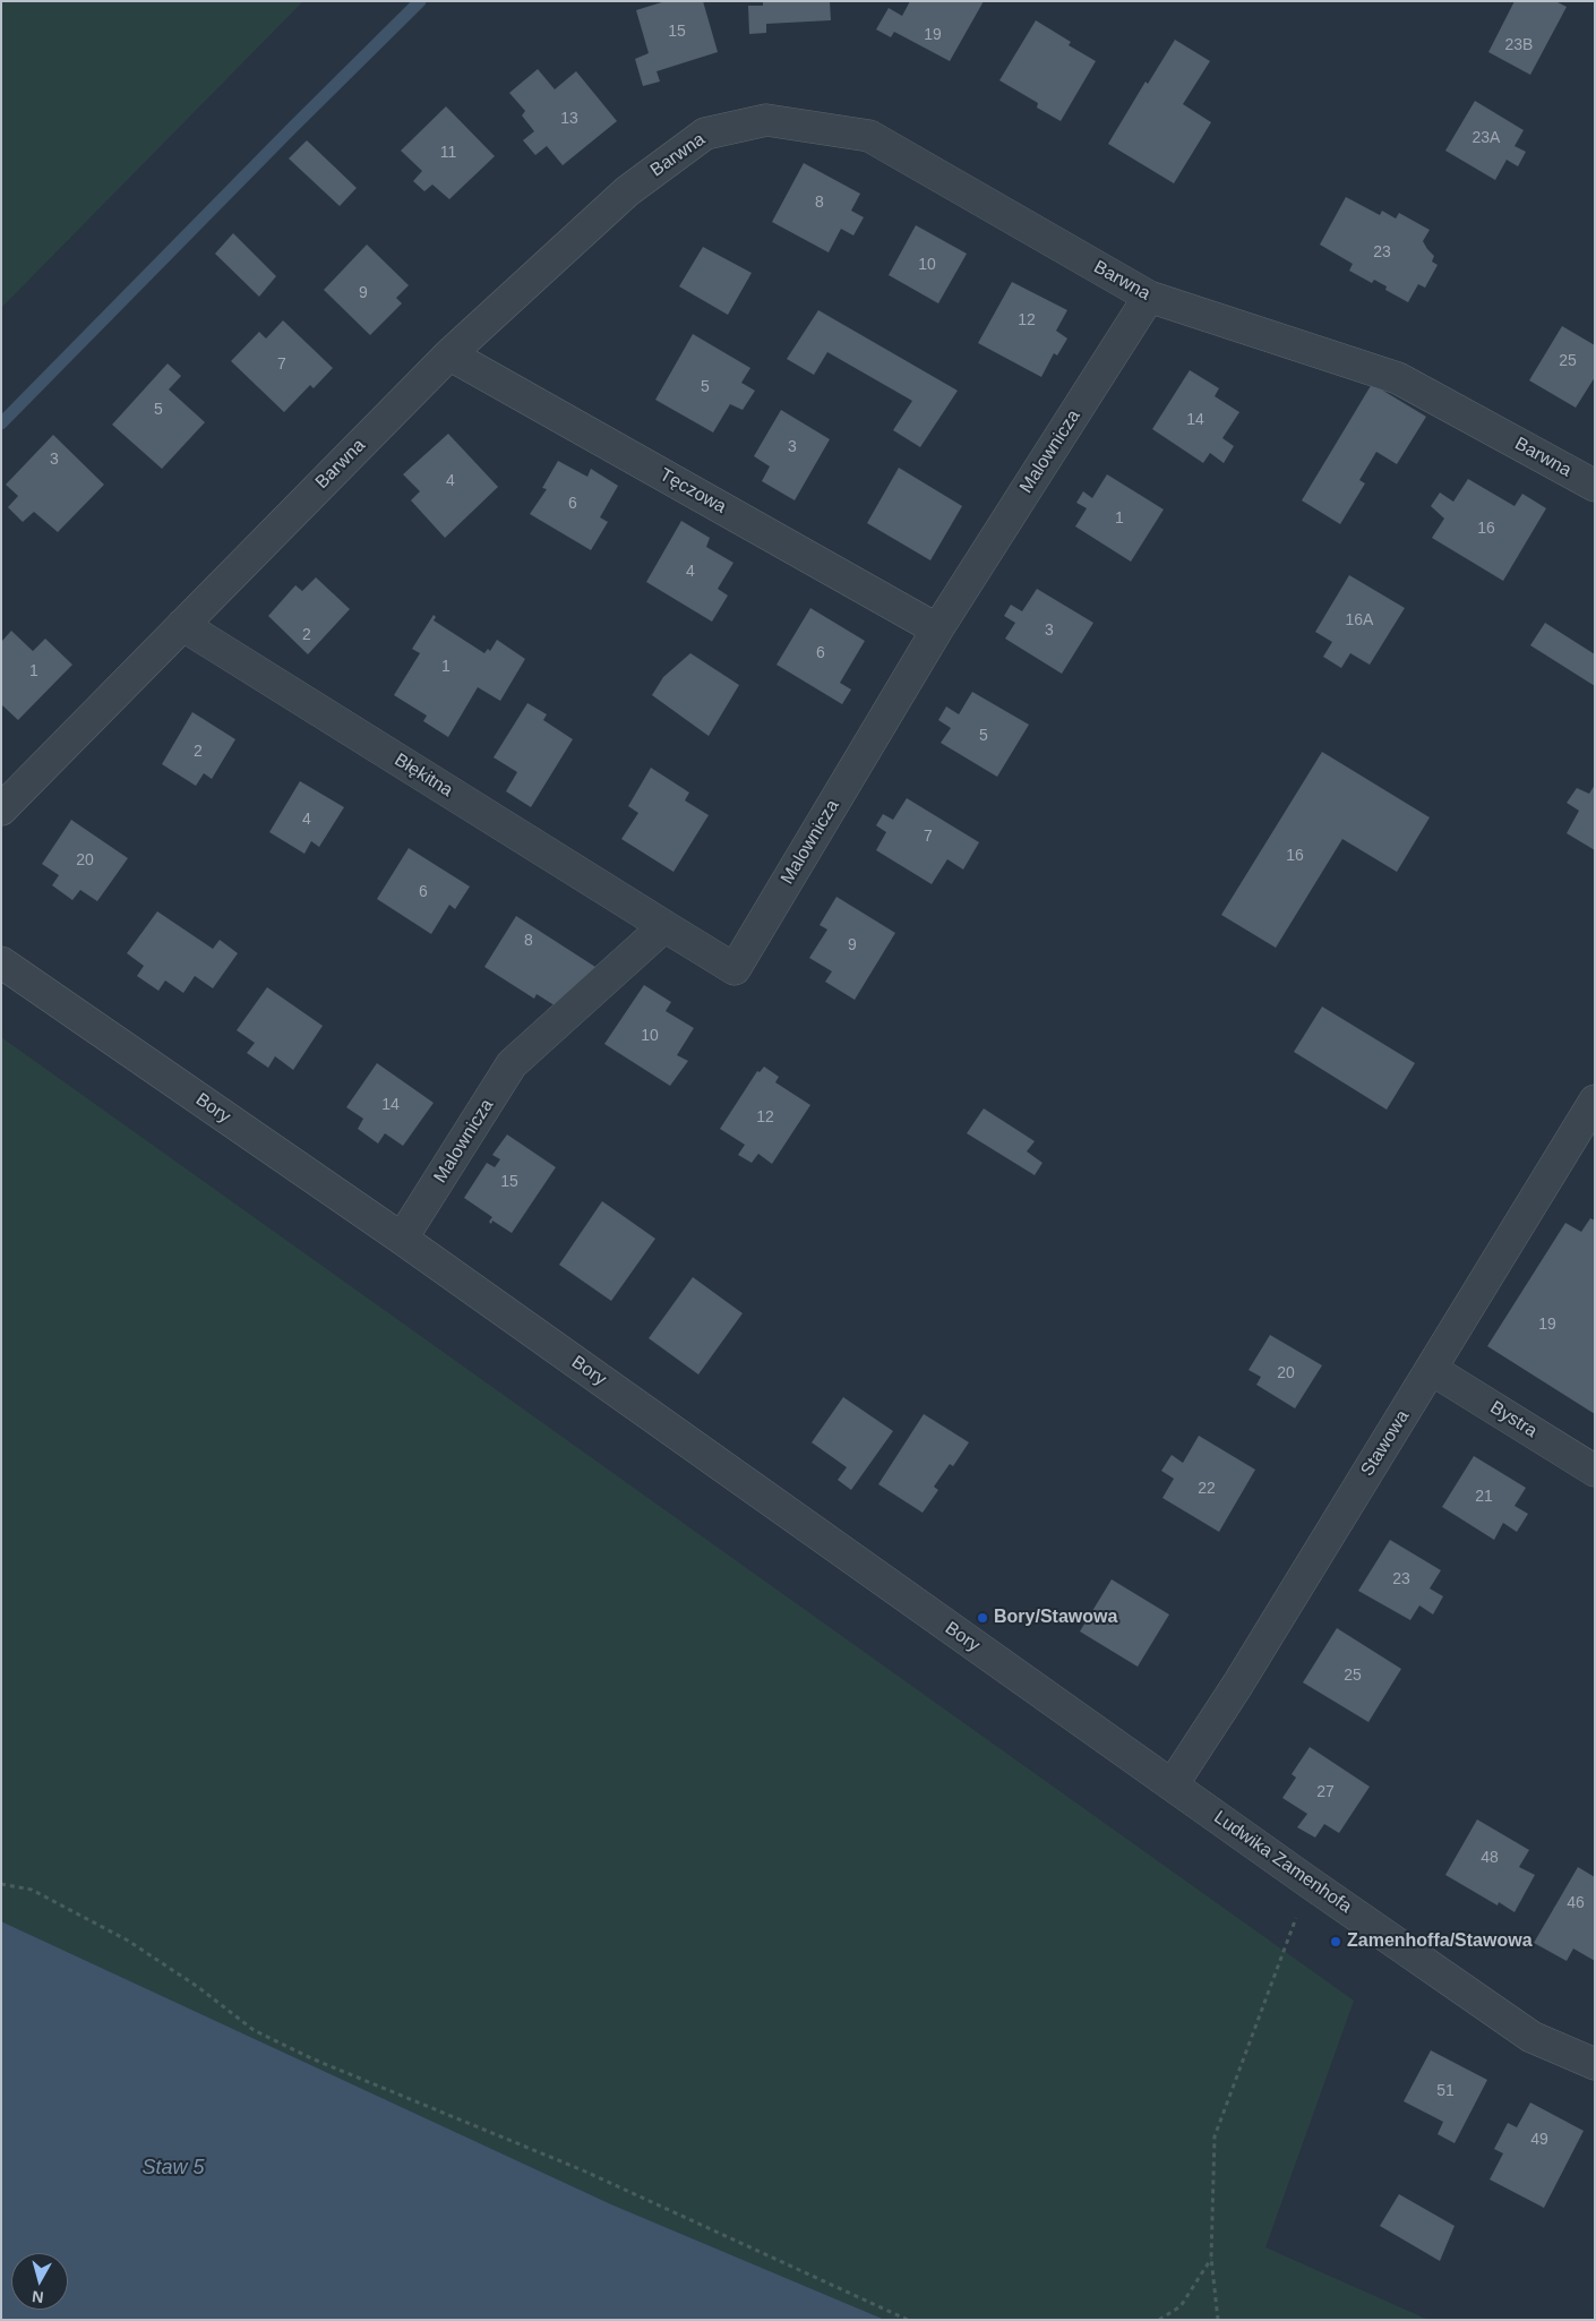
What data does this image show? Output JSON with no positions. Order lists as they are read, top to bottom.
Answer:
{
  "streets": {
    "street": [
      "Barwna",
      "Malownicza",
      "Tęczowa",
      "Błękitna",
      "Bory",
      "Bystra",
      "Stawowa",
      "Ludwika Zamenhofa"
    ]
  },
  "crossings": [
    ["Barwna", "Malownicza"],
    ["Barwna", "Tęczowa"],
    ["Barwna", "Błękitna"],
    ["Malownicza", "Tęczowa"],
    ["Malownicza", "Błękitna"],
    ["Malownicza", "Bory"],
    ["Bory", "Stawowa"],
    ["Bory", "Ludwika Zamenhofa"],
    ["Bystra", "Stawowa"],
    ["Stawowa", "Ludwika Zamenhofa"]
  ],
  "water": ["Staw 5"],
  "places": ["Bory/Stawowa", "Zamenhoffa/Stawowa"],
  "house_numbers": [
    "15",
    "19",
    "23B",
    "13",
    "23A",
    "11",
    "8",
    "23",
    "10",
    "9",
    "12",
    "25",
    "7",
    "5",
    "5",
    "14",
    "3",
    "3",
    "4",
    "6",
    "1",
    "16",
    "4",
    "16A",
    "3",
    "2",
    "6",
    "1",
    "1",
    "5",
    "2",
    "4",
    "7",
    "16",
    "20",
    "6",
    "8",
    "9",
    "10",
    "14",
    "12",
    "15",
    "19",
    "20",
    "22",
    "21",
    "23",
    "25",
    "27",
    "48",
    "46",
    "51",
    "49"
  ],
  "north": "bottom"
}
